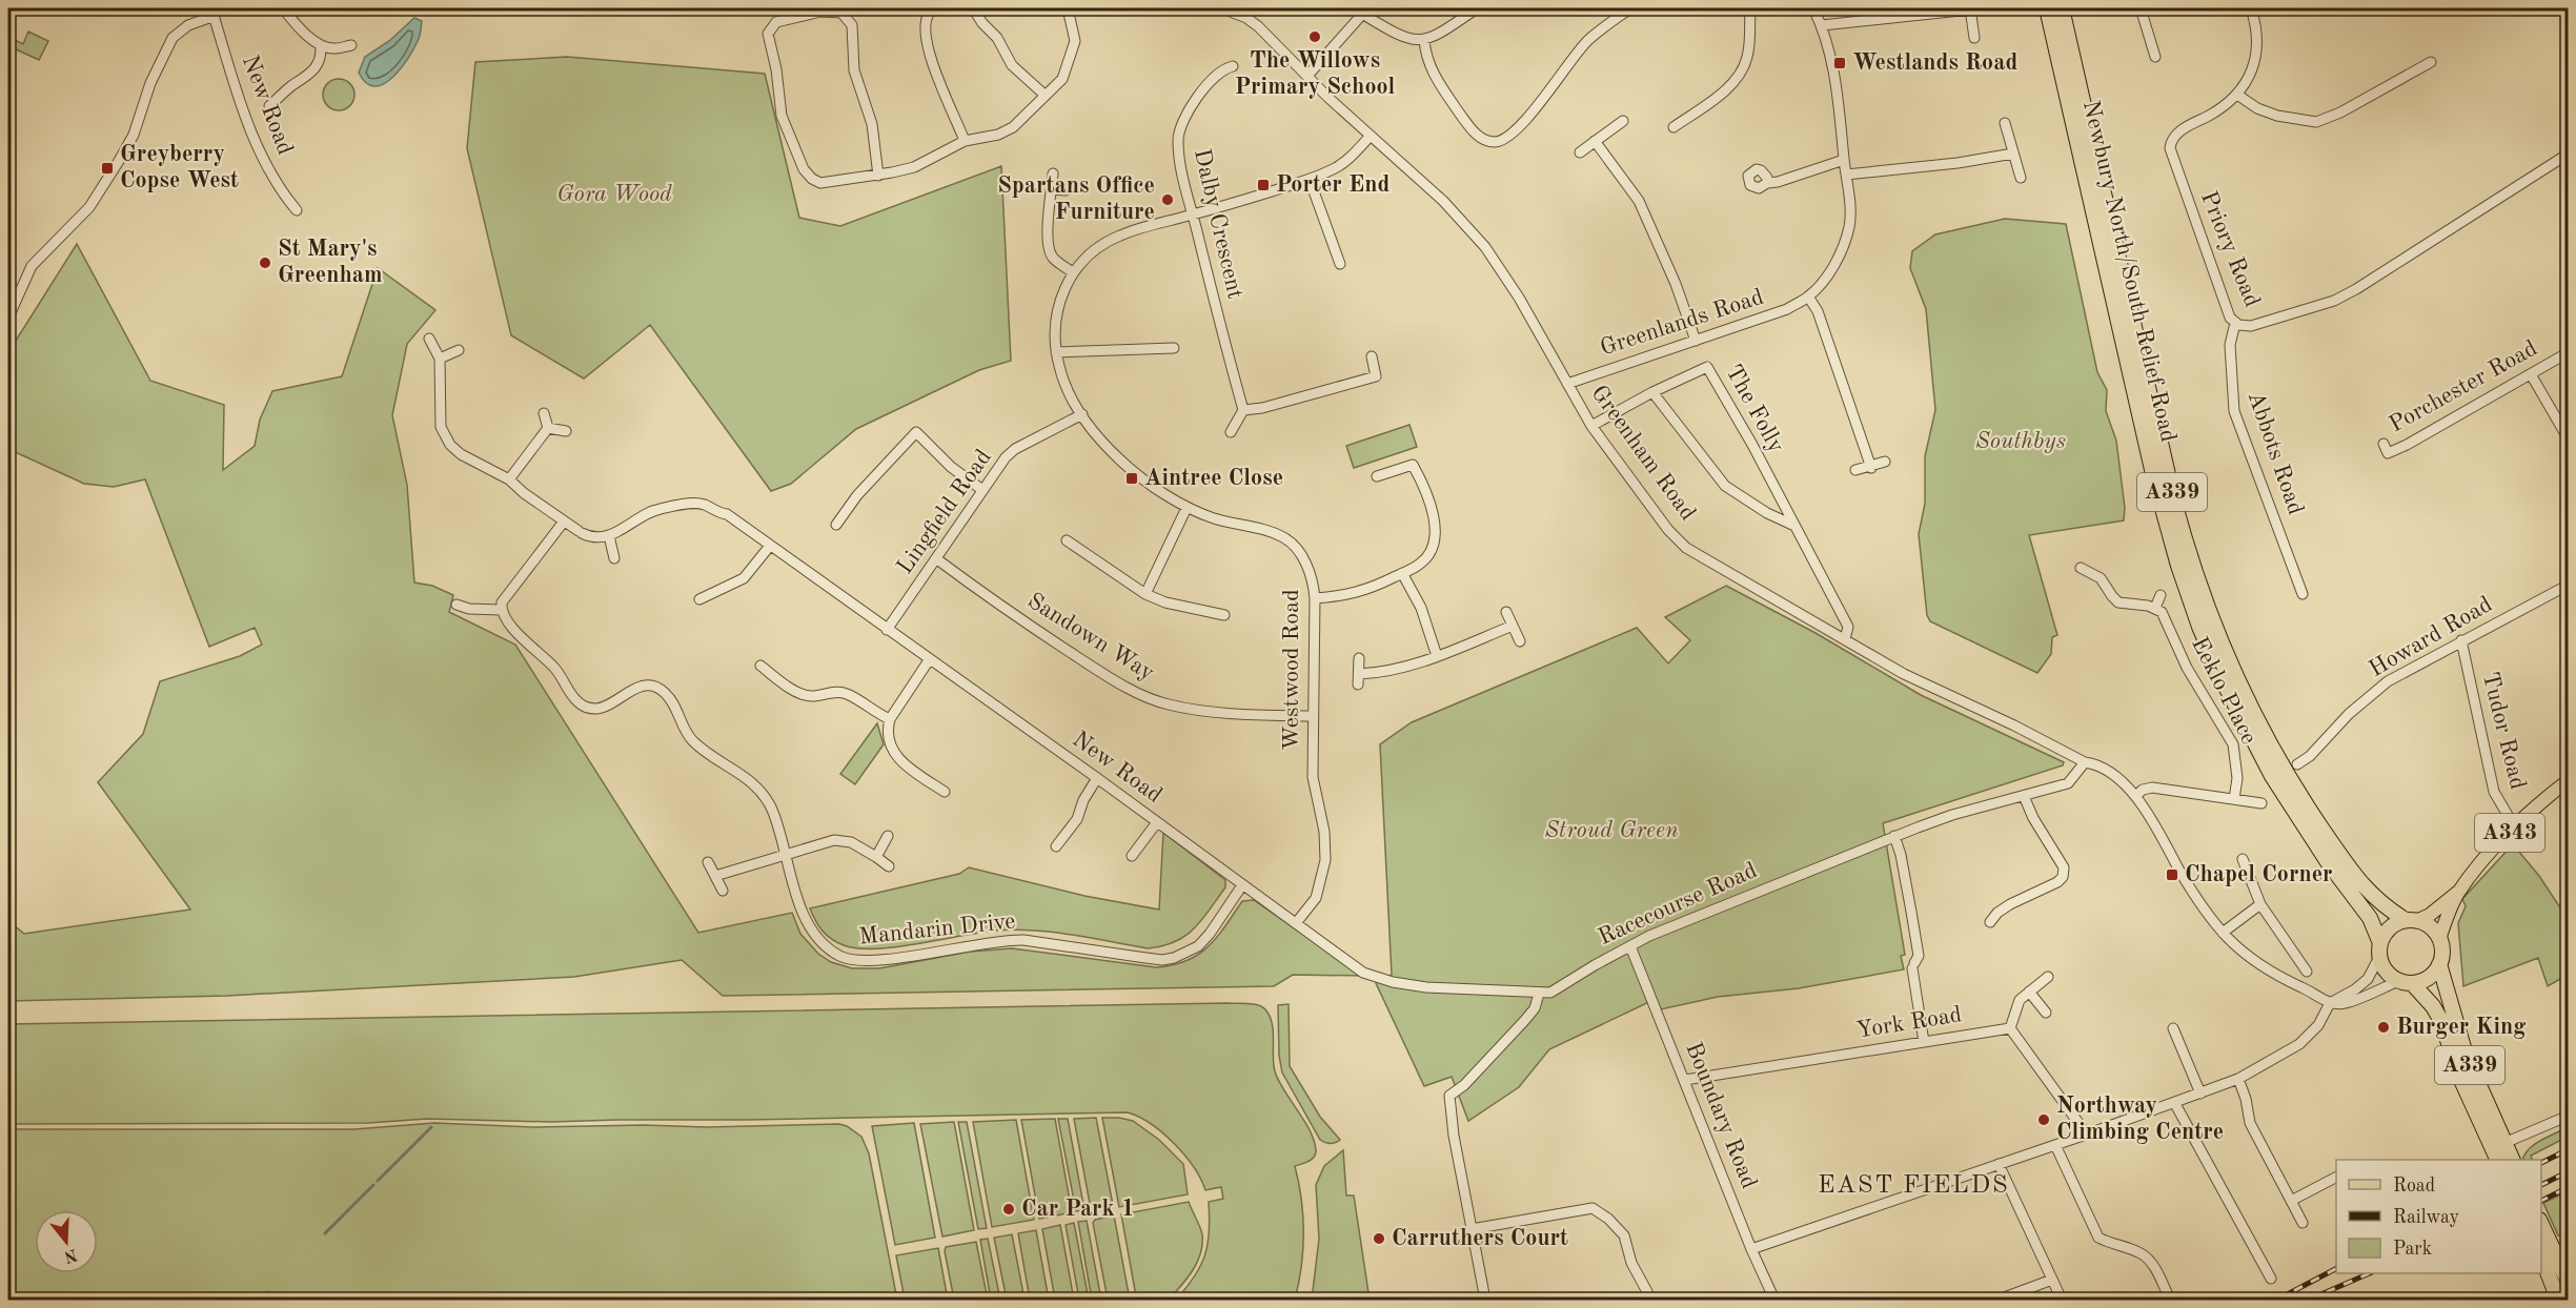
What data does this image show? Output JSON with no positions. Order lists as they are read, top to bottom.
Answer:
{
  "streets": {
    "highway": ["Newbury North/South Relief Road", "A339"],
    "main road": ["A343"],
    "street": [
      "New Road",
      "Dalby Crescent",
      "Priory Road",
      "Greenlands Road",
      "Porchester Road",
      "The Folly",
      "Greenham Road",
      "Abbots Road",
      "Lingfield Road",
      "Sandown Way",
      "Howard Road",
      "Westwood Road",
      "Eeklo Place",
      "Tudor Road",
      "Racecourse Road",
      "Mandarin Drive",
      "York Road",
      "Boundary Road"
    ]
  },
  "crossings": [
    ["New Road", "Lingfield Road"],
    ["New Road", "Westwood Road"],
    ["New Road", "Racecourse Road"],
    ["New Road", "Mandarin Drive"],
    ["Dalby Crescent", "Westwood Road"],
    ["Priory Road", "Abbots Road"],
    ["Newbury North/South Relief Road", "A339"],
    ["Newbury North/South Relief Road", "A343"],
    ["Greenlands Road", "Greenham Road"],
    ["The Folly", "Greenham Road"],
    ["Greenham Road", "Westwood Road"],
    ["Greenham Road", "Racecourse Road"],
    ["A339", "A343"],
    ["Lingfield Road", "Sandown Way"],
    ["Lingfield Road", "Westwood Road"],
    ["Sandown Way", "Westwood Road"],
    ["Howard Road", "Tudor Road"],
    ["Tudor Road", "A343"],
    ["Racecourse Road", "Boundary Road"],
    ["York Road", "Boundary Road"]
  ],
  "districts": ["EAST FIELDS"],
  "parks": ["Gora Wood", "Southbys", "Stroud Green"],
  "places": {
    "other": [
      "The Willows Primary School",
      "Spartans Office Furniture",
      "St Mary's Greenham",
      "Burger King",
      "Northway Climbing Centre",
      "Car Park 1",
      "Carruthers Court"
    ],
    "transit": [
      "Westlands Road",
      "Greyberry Copse West",
      "Porter End",
      "Aintree Close",
      "Chapel Corner"
    ]
  },
  "legend": ["Road", "Railway", "Park"],
  "north": "bottom"
}
